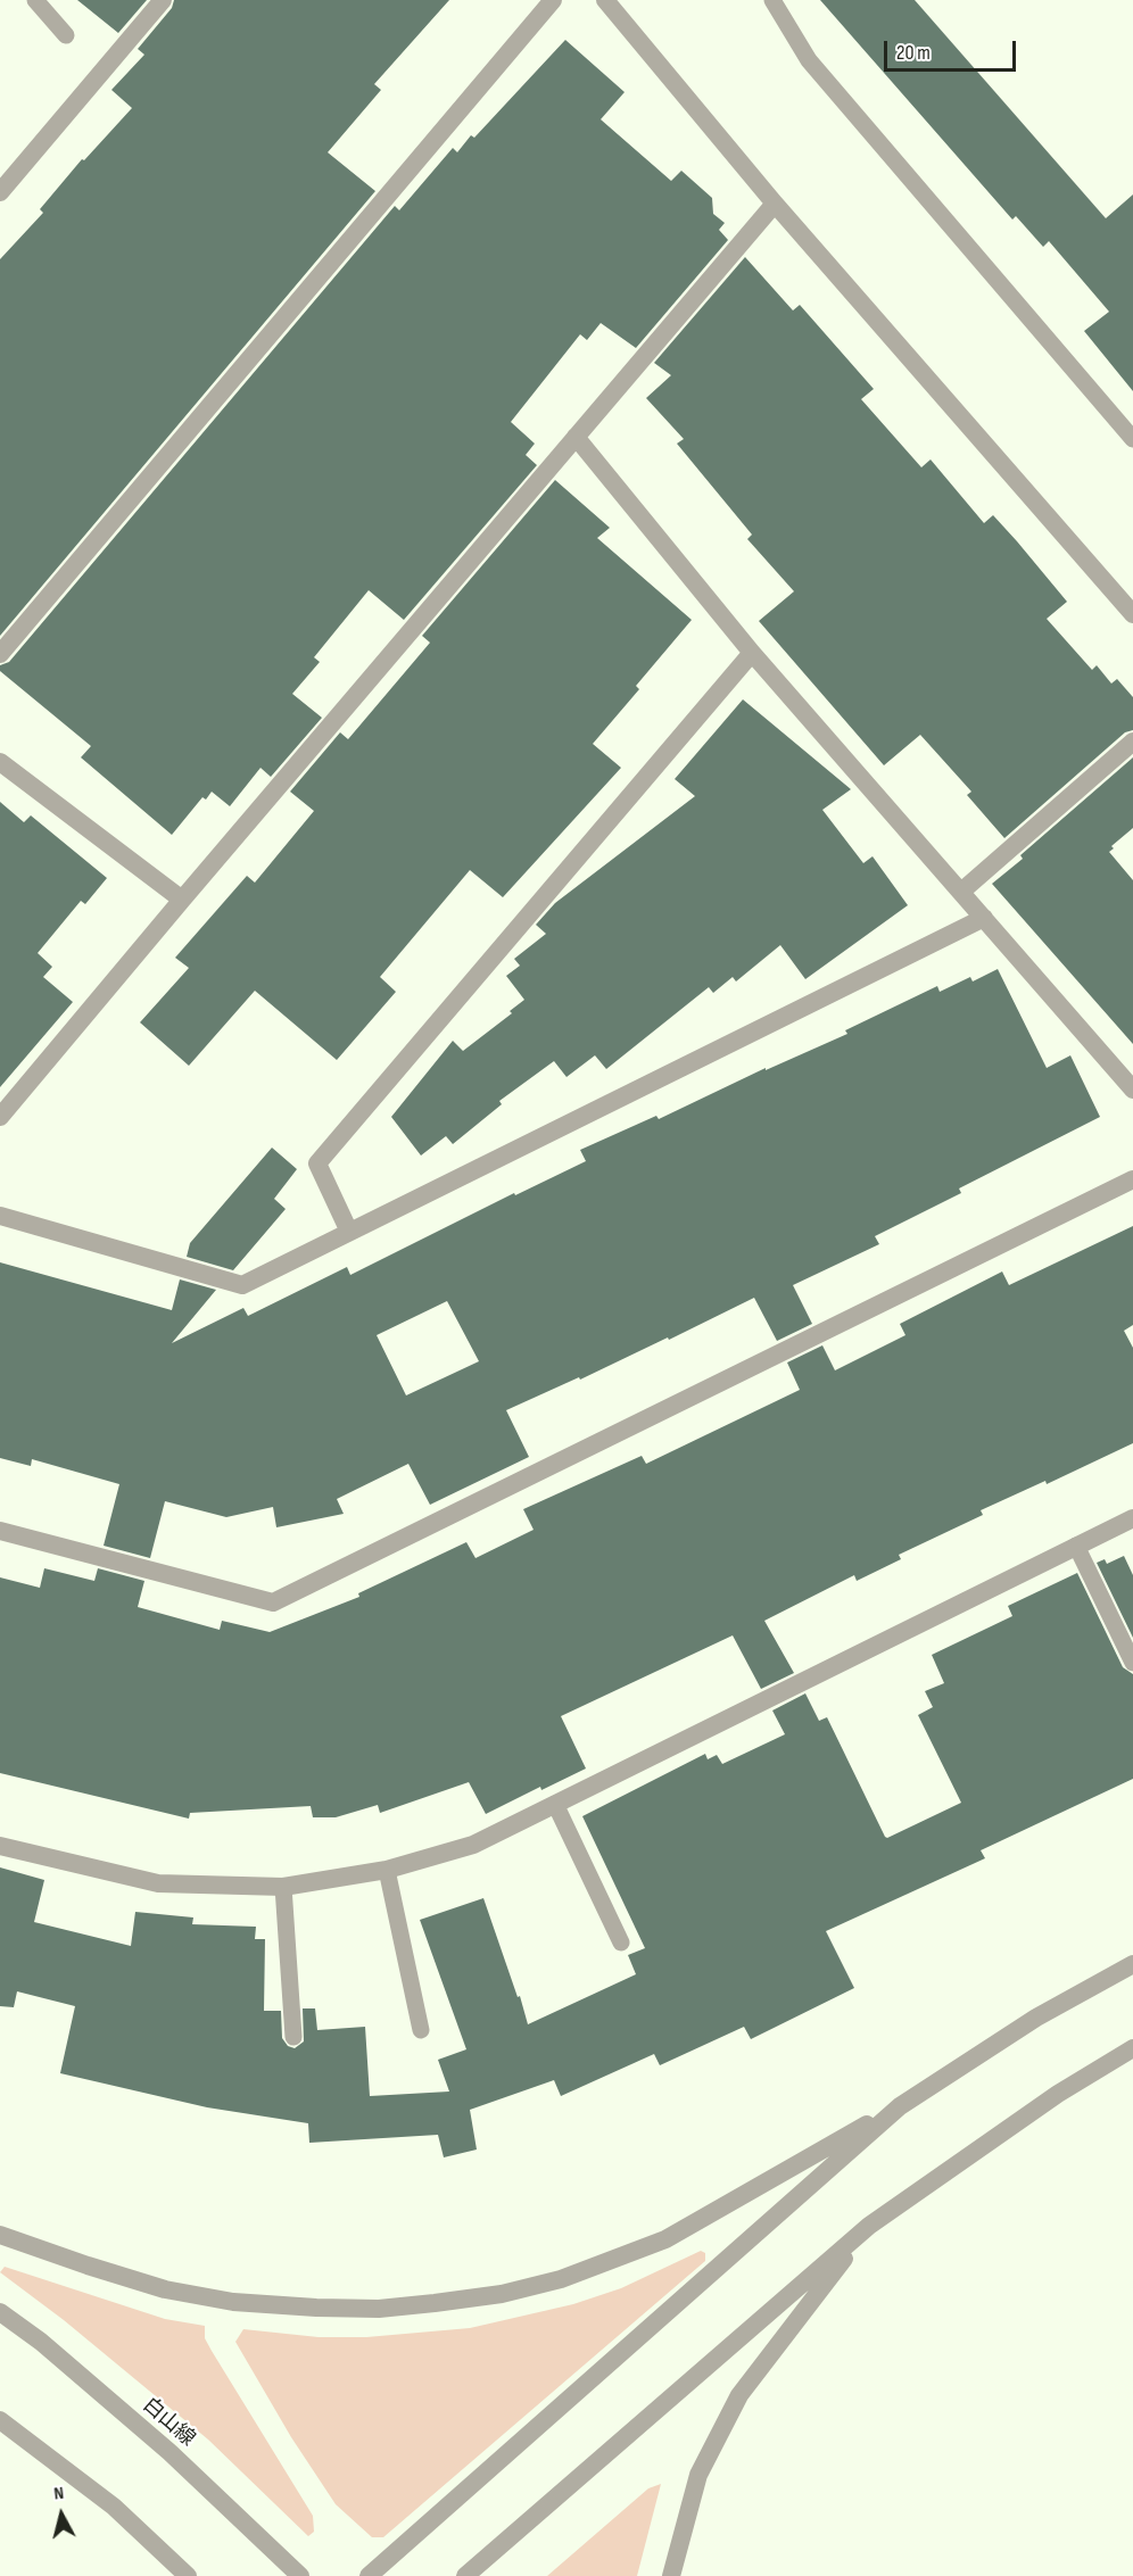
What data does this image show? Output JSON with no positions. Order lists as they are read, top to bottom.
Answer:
{
  "streets": {
    "street": ["白山線"]
  },
  "scale_bar": "20 m",
  "north": "top"
}
